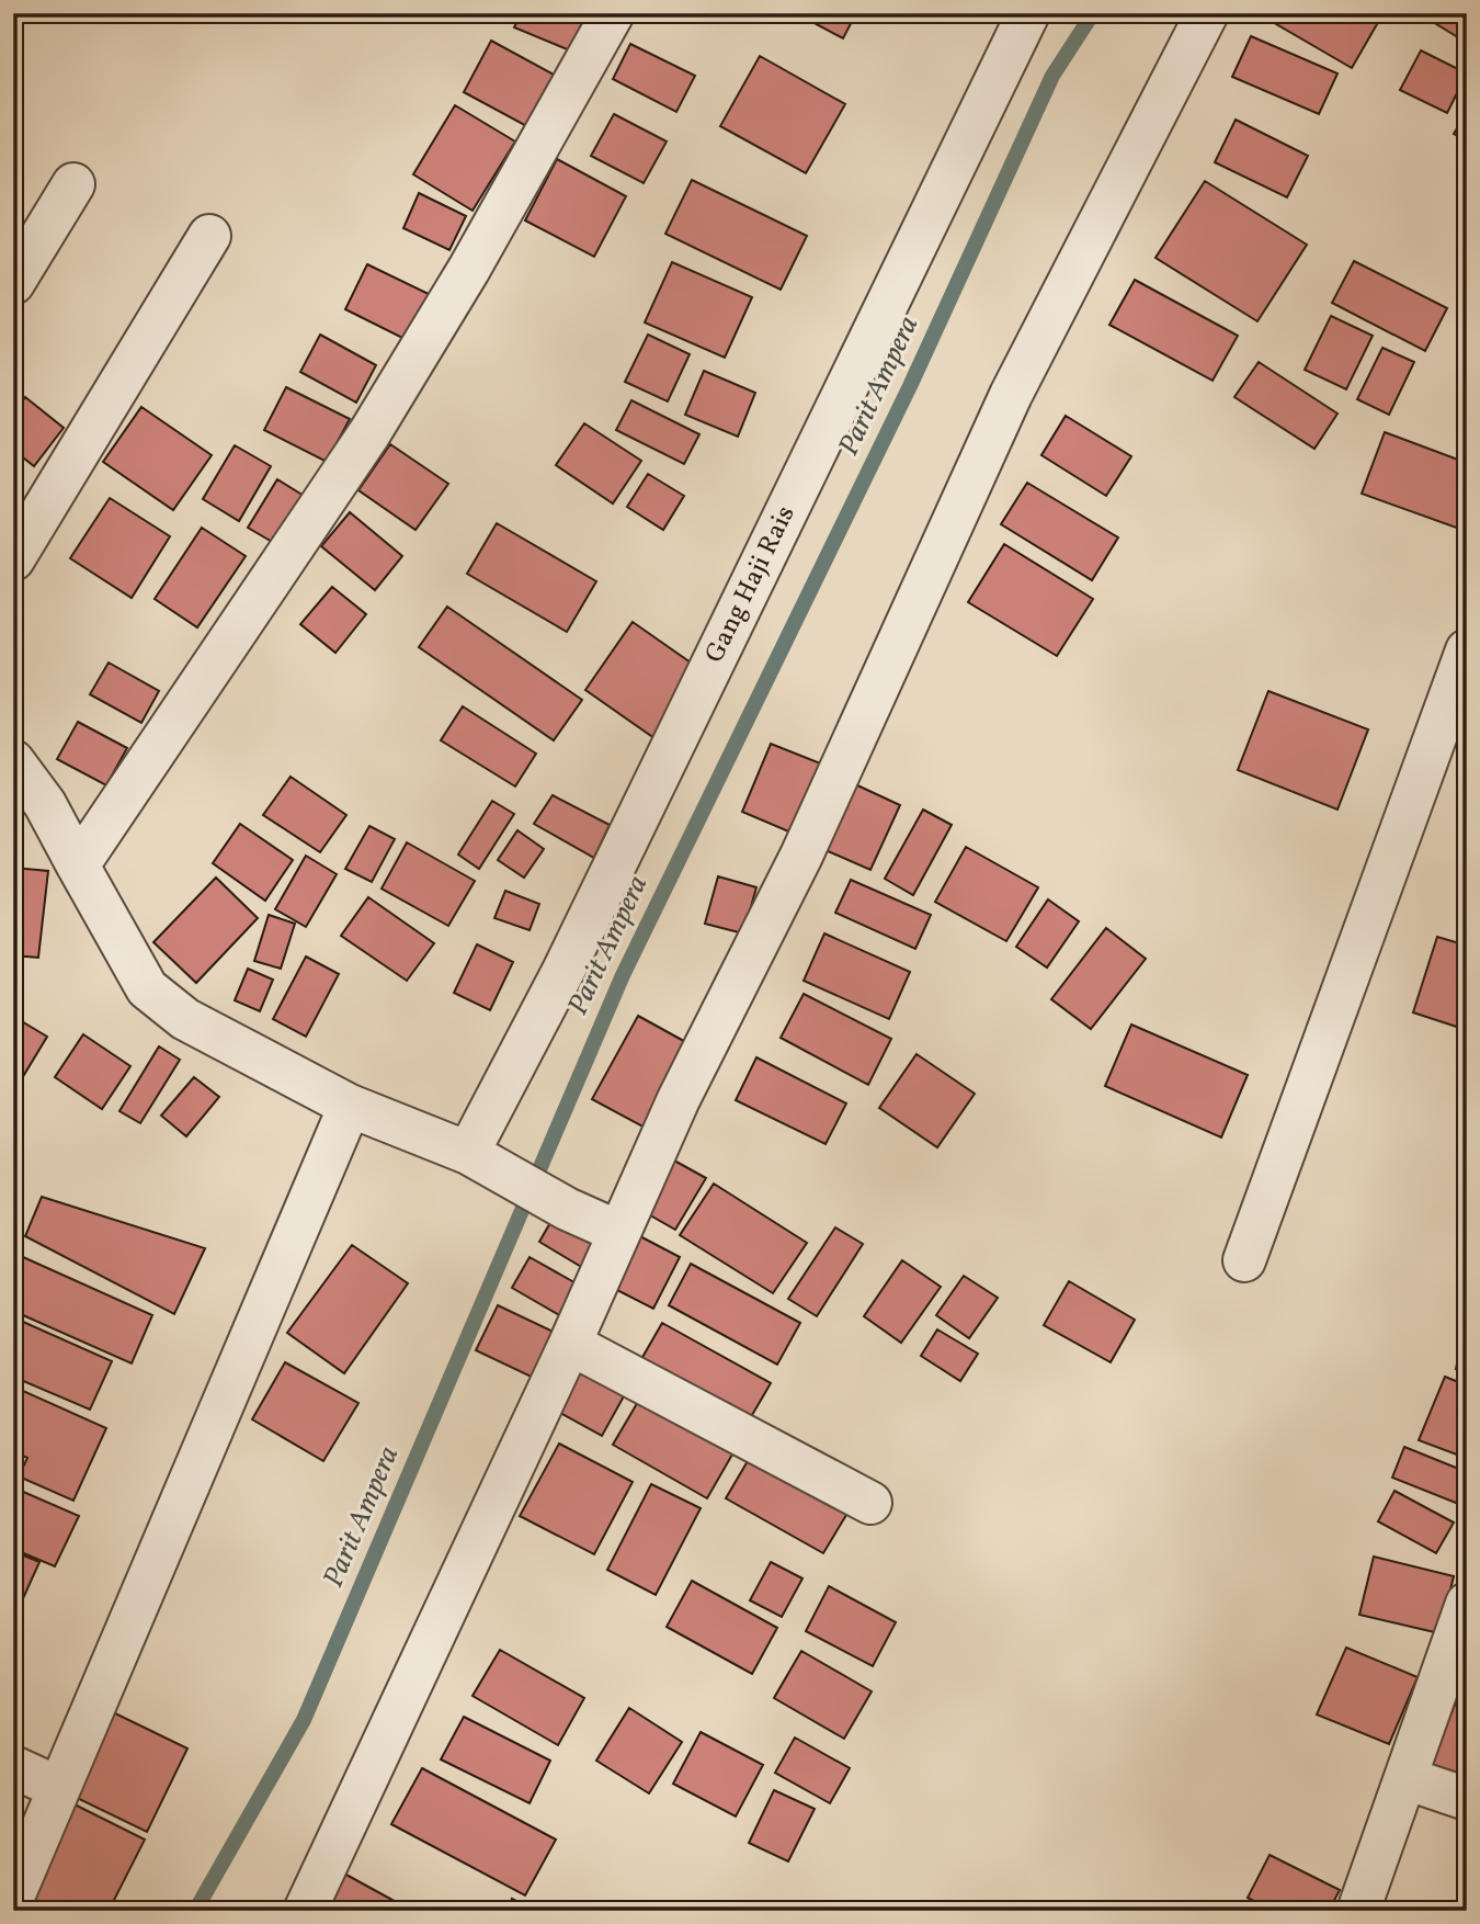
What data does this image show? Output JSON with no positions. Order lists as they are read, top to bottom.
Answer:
{
  "streets": {
    "street": ["Gang Haji Rais"]
  },
  "water": ["Parit Ampera"]
}
